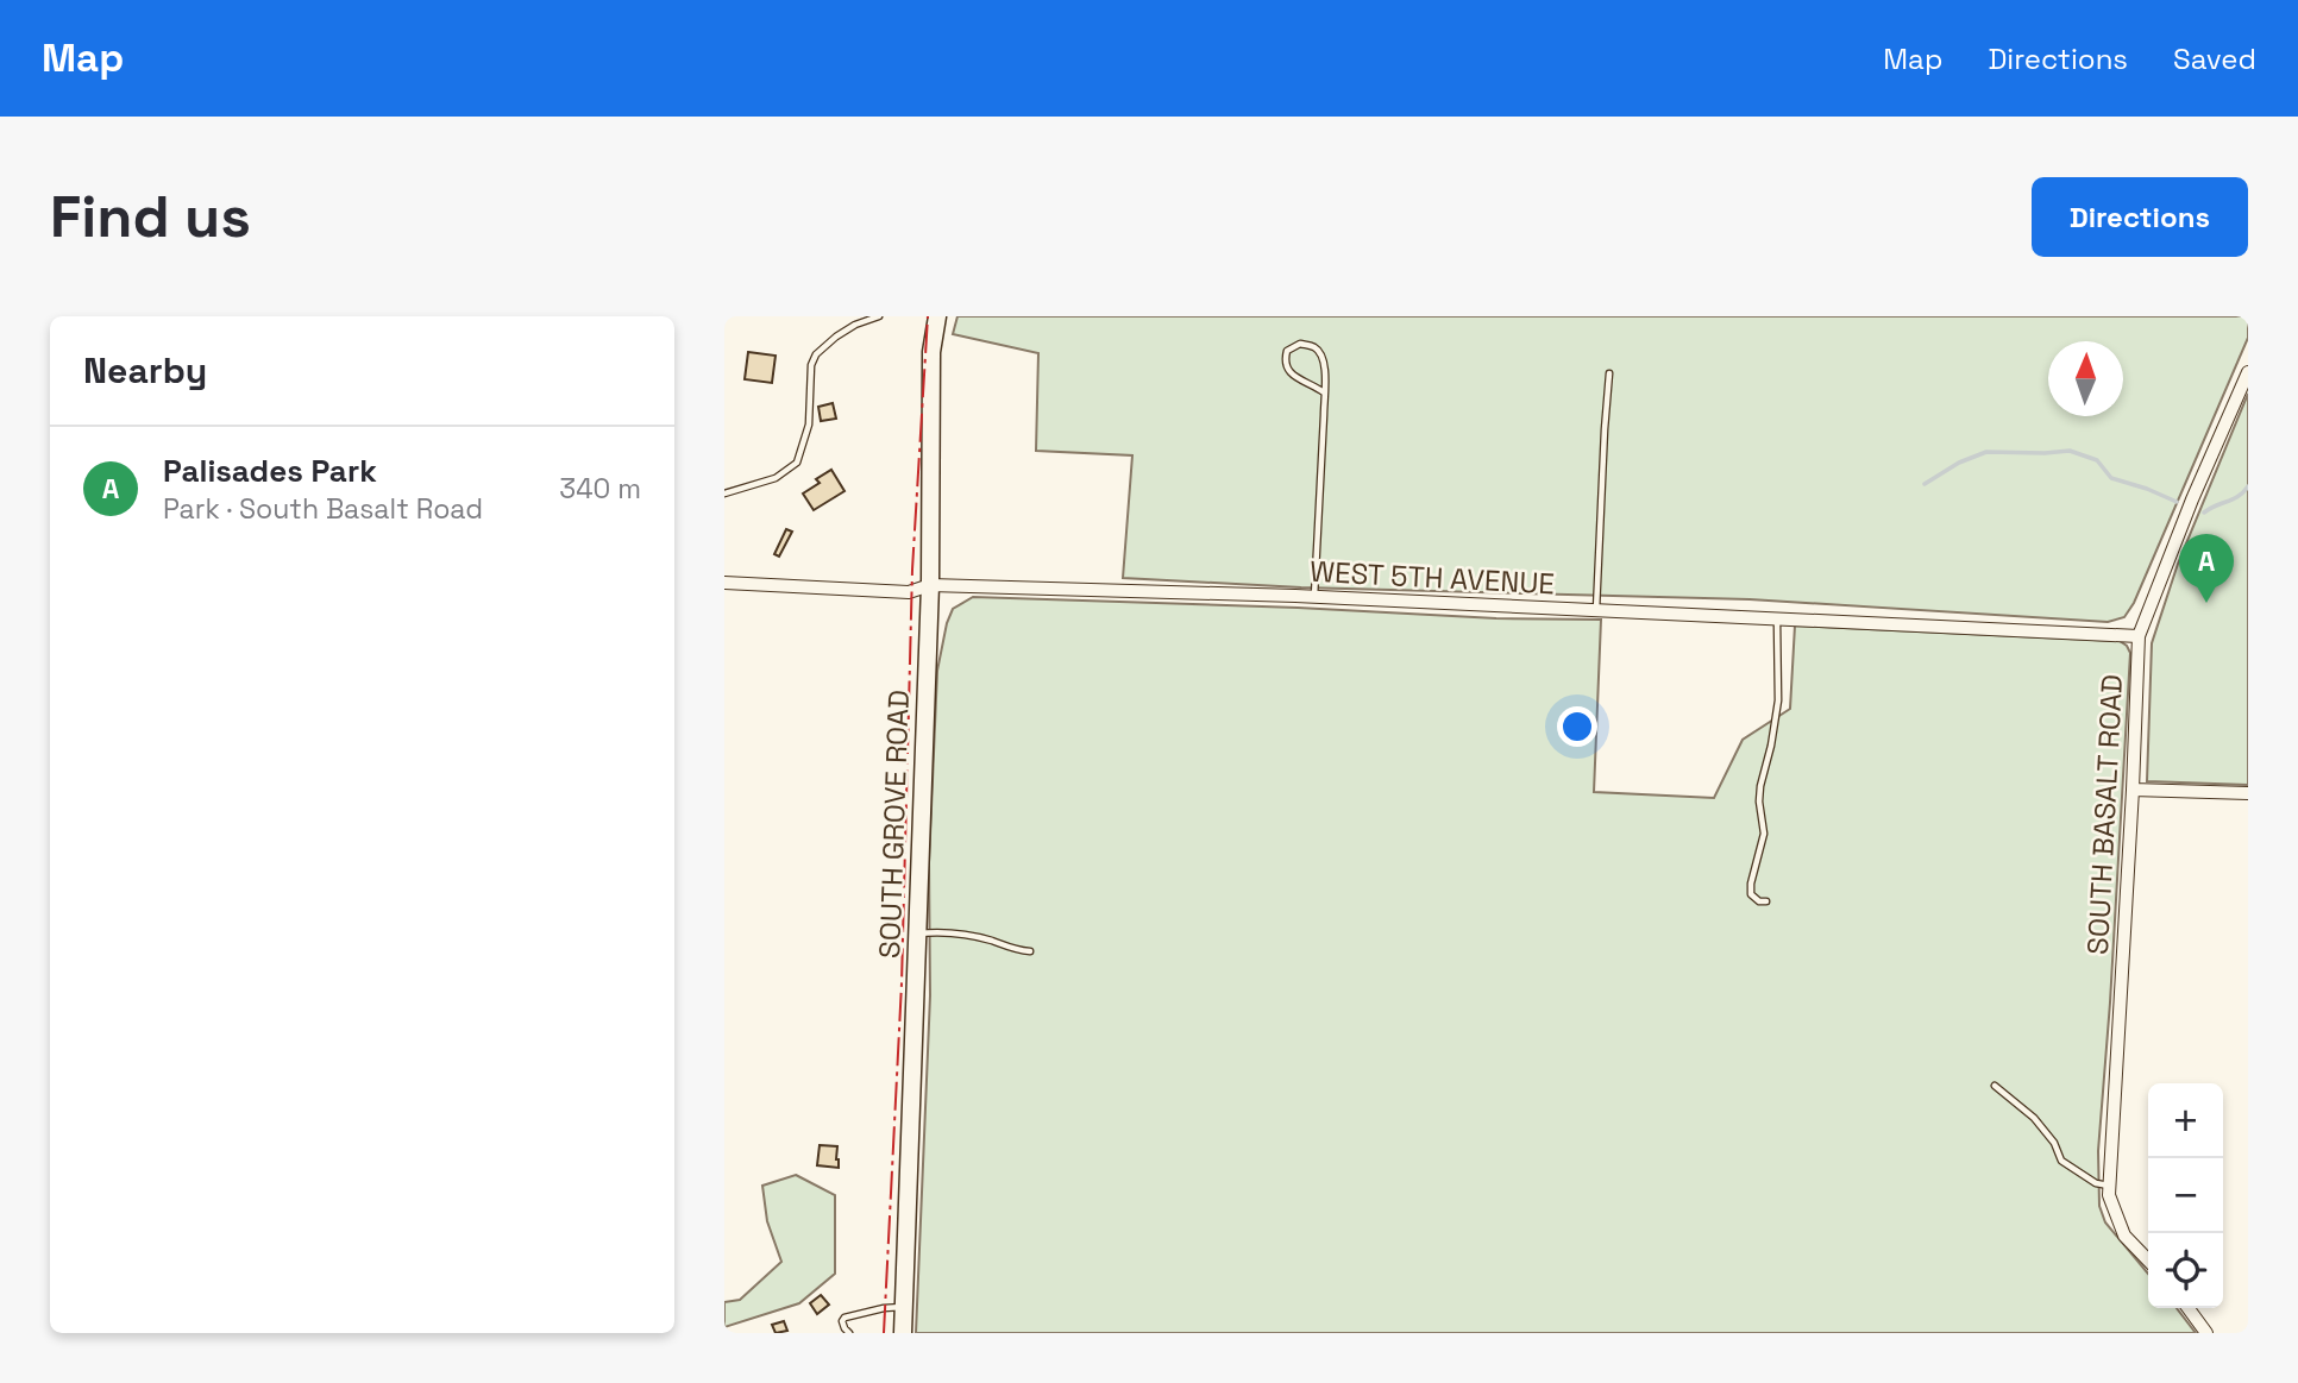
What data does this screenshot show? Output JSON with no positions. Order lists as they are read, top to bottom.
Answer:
{
  "streets": {
    "street": ["WEST 5TH AVENUE", "SOUTH BASALT ROAD", "SOUTH GROVE ROAD"]
  },
  "crossings": [
    ["WEST 5TH AVENUE", "SOUTH BASALT ROAD"],
    ["WEST 5TH AVENUE", "SOUTH GROVE ROAD"]
  ],
  "north": "top",
  "page": {
    "header": "Map",
    "nav": ["Map", "Directions", "Saved"],
    "buttons": "Directions",
    "title": "Find us",
    "heading": "Nearby",
    "list": [
      {
        "mark": "A",
        "name": "Palisades Park",
        "note": "Park · South Basalt Road",
        "value": "340 m"
      }
    ],
    "pins": "A",
    "map_buttons": ["+", "−"]
  }
}
